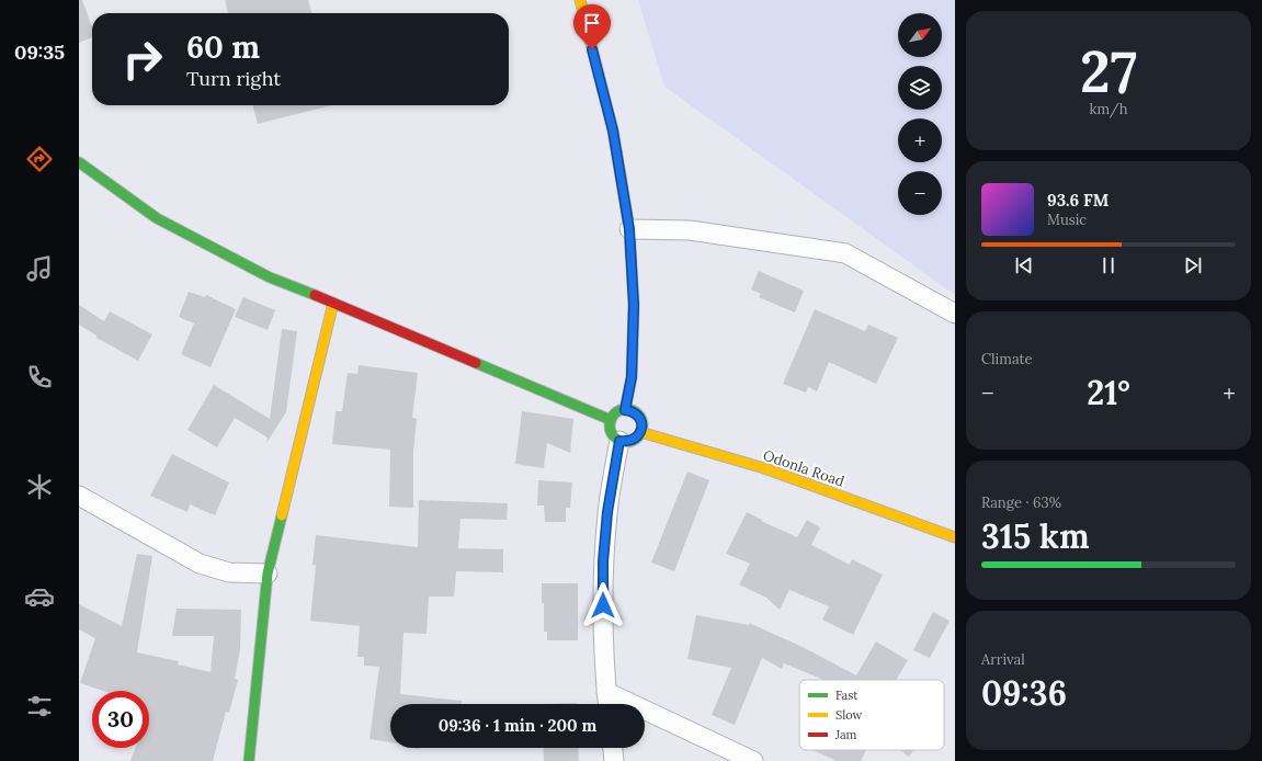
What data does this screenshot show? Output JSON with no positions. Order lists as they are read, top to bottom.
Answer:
{
  "streets": {
    "street": ["Odonla Road"]
  },
  "legend": ["Fast", "Slow", "Jam"],
  "north": "top right",
  "page": {
    "tabs": "09:35",
    "tile": [
      ["27", "km/h"],
      "Climate",
      ["Range · 63%", "315 km"],
      ["Arrival", "09:36"]
    ],
    "map_buttons": ["+", "−"],
    "turn": ["60 m", "Turn right"],
    "song": ["93.6 FM", "Music"],
    "heat": ["−", "21°", "+"],
    "limit": "30",
    "trip": "09:36 · 1 min · 200 m"
  }
}
